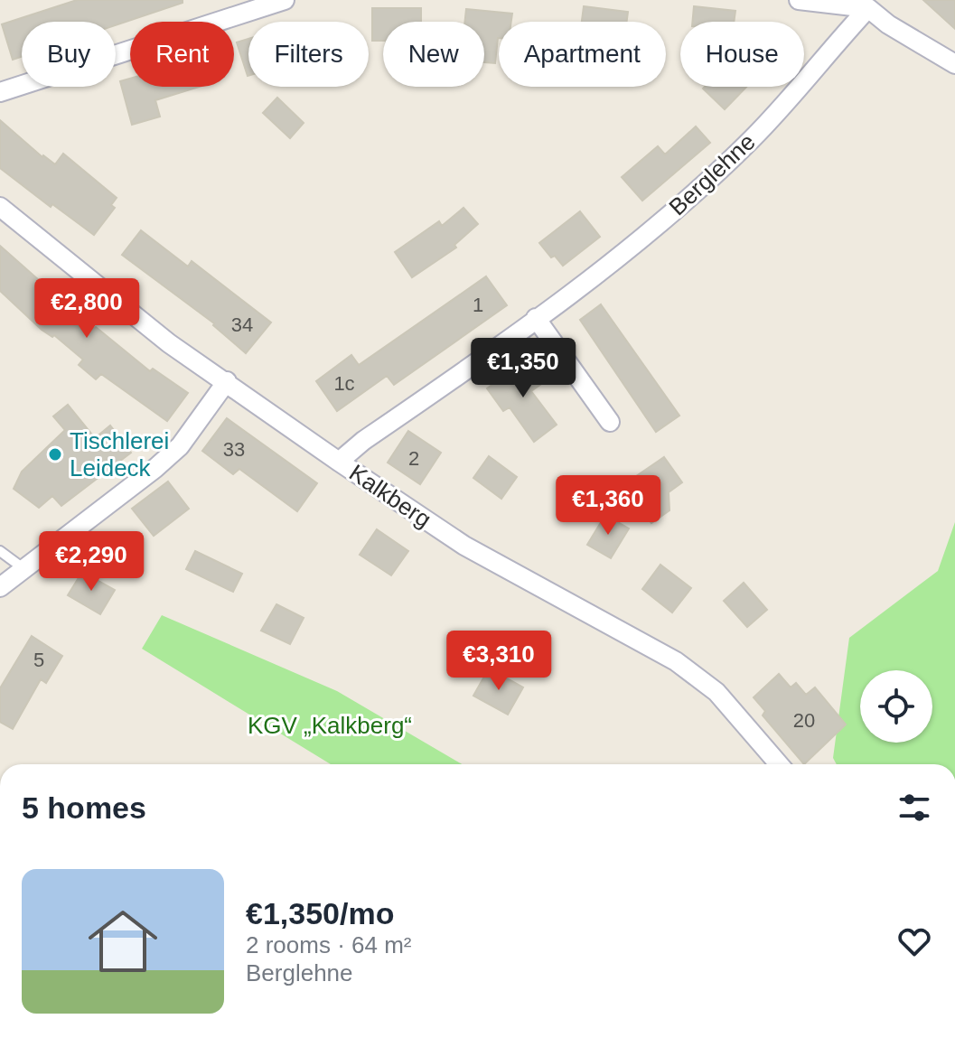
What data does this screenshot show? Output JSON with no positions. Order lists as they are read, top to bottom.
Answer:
{
  "streets": {
    "street": ["Berglehne", "Kalkberg"]
  },
  "crossings": [
    ["Berglehne", "Kalkberg"]
  ],
  "parks": ["KGV „Kalkberg“"],
  "places": ["Tischlerei Leideck"],
  "house_numbers": [
    "1",
    "34",
    "1c",
    "33",
    "2",
    "5",
    "20"
  ],
  "page": {
    "chip": [
      "Buy",
      "Rent",
      "Filters",
      "New",
      "Apartment",
      "House"
    ],
    "price": [
      "€2,800",
      "€1,350",
      "€1,360",
      "€2,290",
      "€3,310"
    ],
    "heading": "5 homes",
    "list": [
      {
        "name": "€1,350/mo",
        "note": "2 rooms · 64 m² · Berglehne"
      }
    ]
  }
}
